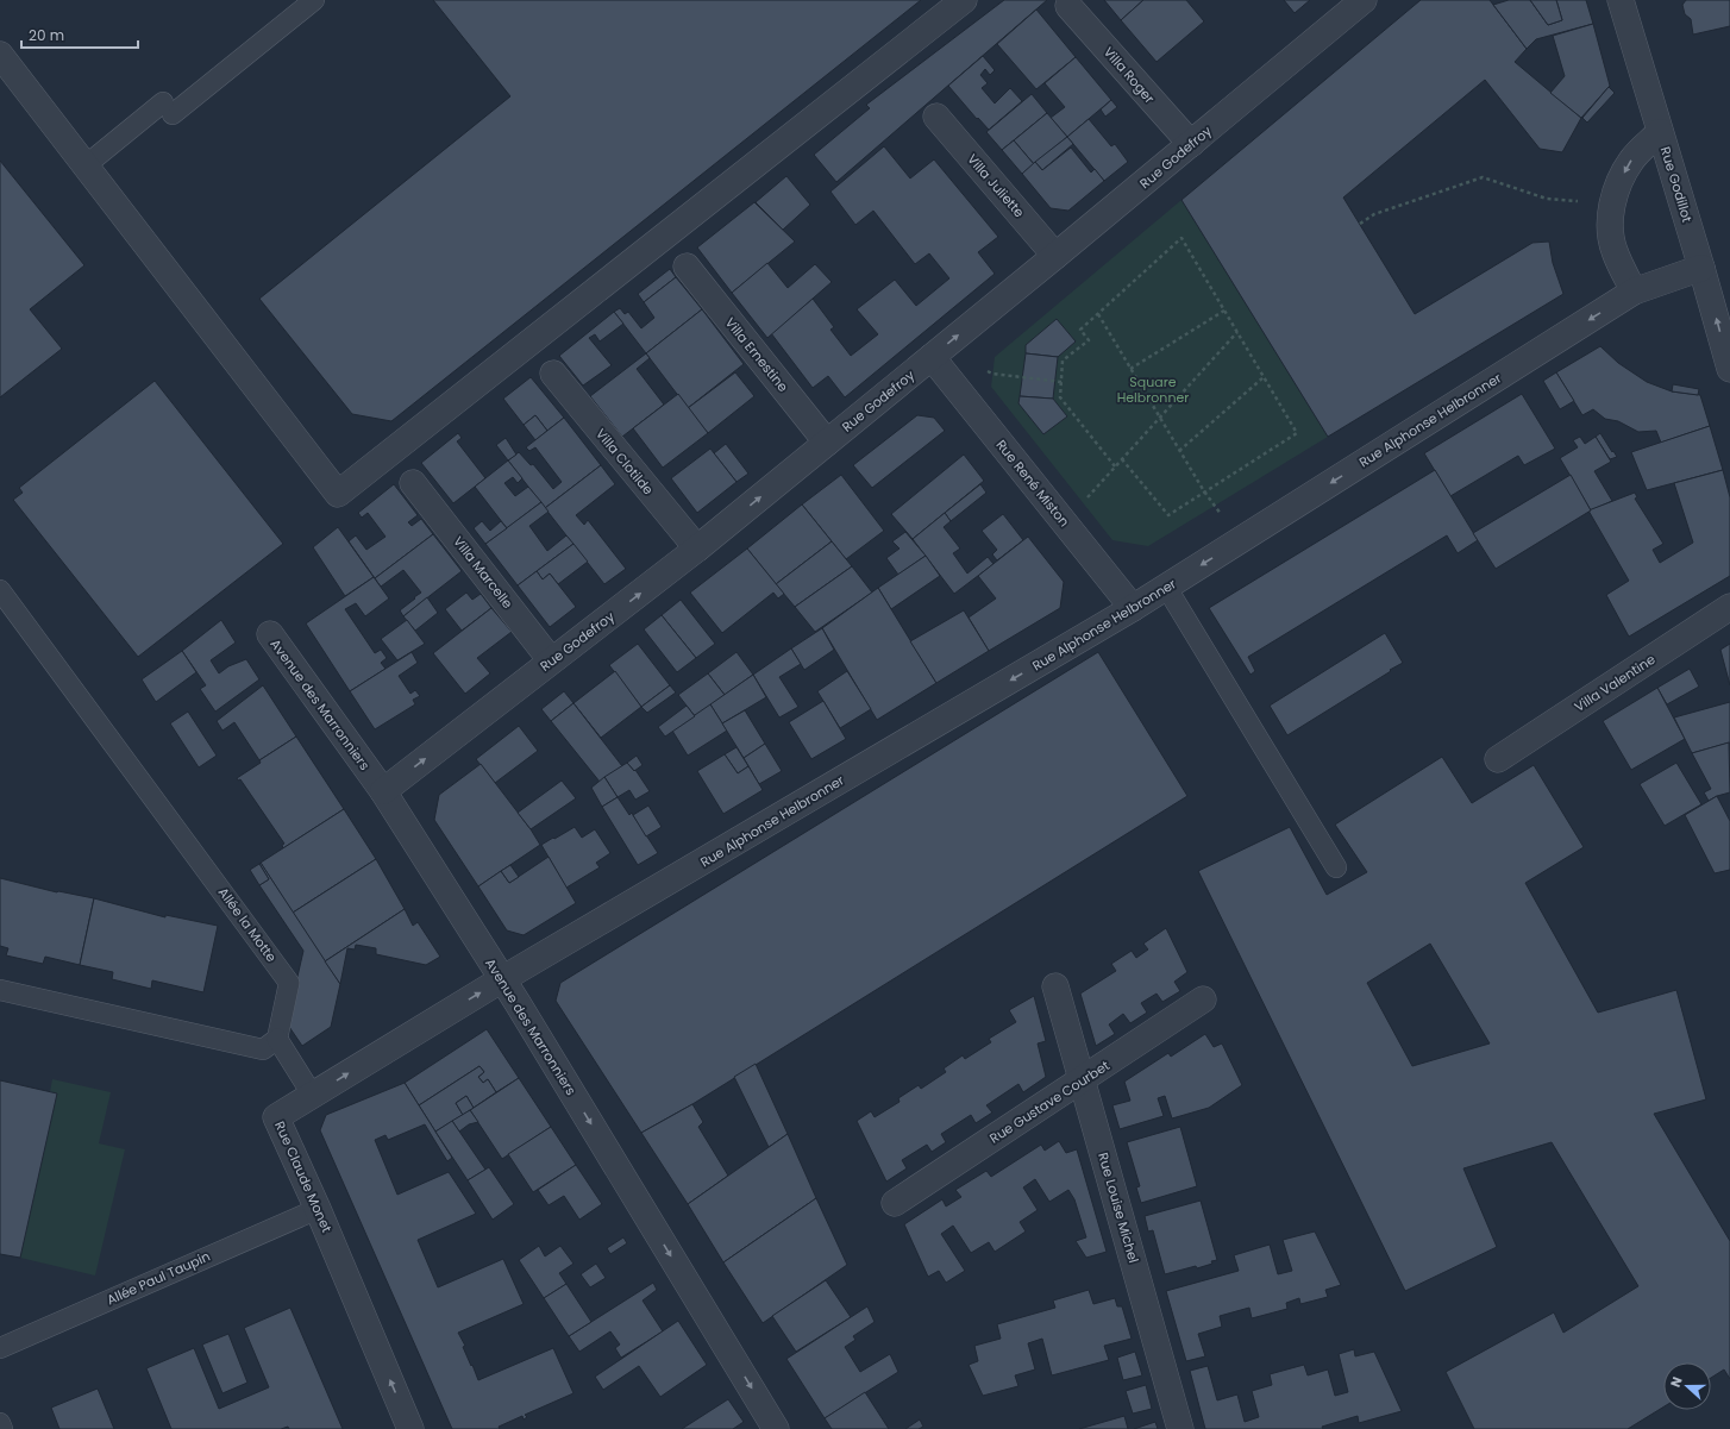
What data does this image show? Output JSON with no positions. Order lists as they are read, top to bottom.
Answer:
{
  "streets": {
    "street": [
      "Villa Roger",
      "Rue Godefroy",
      "Rue Godillot",
      "Villa Juliette",
      "Villa Ernestine",
      "Rue Alphonse Helbronner",
      "Villa Clotilde",
      "Rue René Miston",
      "Villa Marcelle",
      "Villa Valentine",
      "Avenue des Marronniers",
      "Rue Gustave Courbet",
      "Rue Claude Monet",
      "Rue Louise Michel"
    ],
    "lane": ["Allée la Motte", "Allée Paul Taupin"]
  },
  "crossings": [
    ["Villa Roger", "Rue Godefroy"],
    ["Rue Godefroy", "Villa Juliette"],
    ["Rue Godefroy", "Villa Ernestine"],
    ["Rue Godefroy", "Villa Clotilde"],
    ["Rue Godefroy", "Rue René Miston"],
    ["Rue Godefroy", "Villa Marcelle"],
    ["Rue Godefroy", "Avenue des Marronniers"],
    ["Rue Godillot", "Rue Alphonse Helbronner"],
    ["Rue Alphonse Helbronner", "Rue René Miston"],
    ["Rue Alphonse Helbronner", "Avenue des Marronniers"],
    ["Rue Alphonse Helbronner", "Rue Claude Monet"],
    ["Avenue des Marronniers", "Rue Claude Monet"],
    ["Rue Gustave Courbet", "Rue Louise Michel"],
    ["Rue Claude Monet", "Allée Paul Taupin"]
  ],
  "one_way": ["Rue Godefroy", "Rue Alphonse Helbronner", "Avenue des Marronniers"],
  "parks": ["Square Helbronner"],
  "scale_bar": "20 m",
  "north": "left"
}
